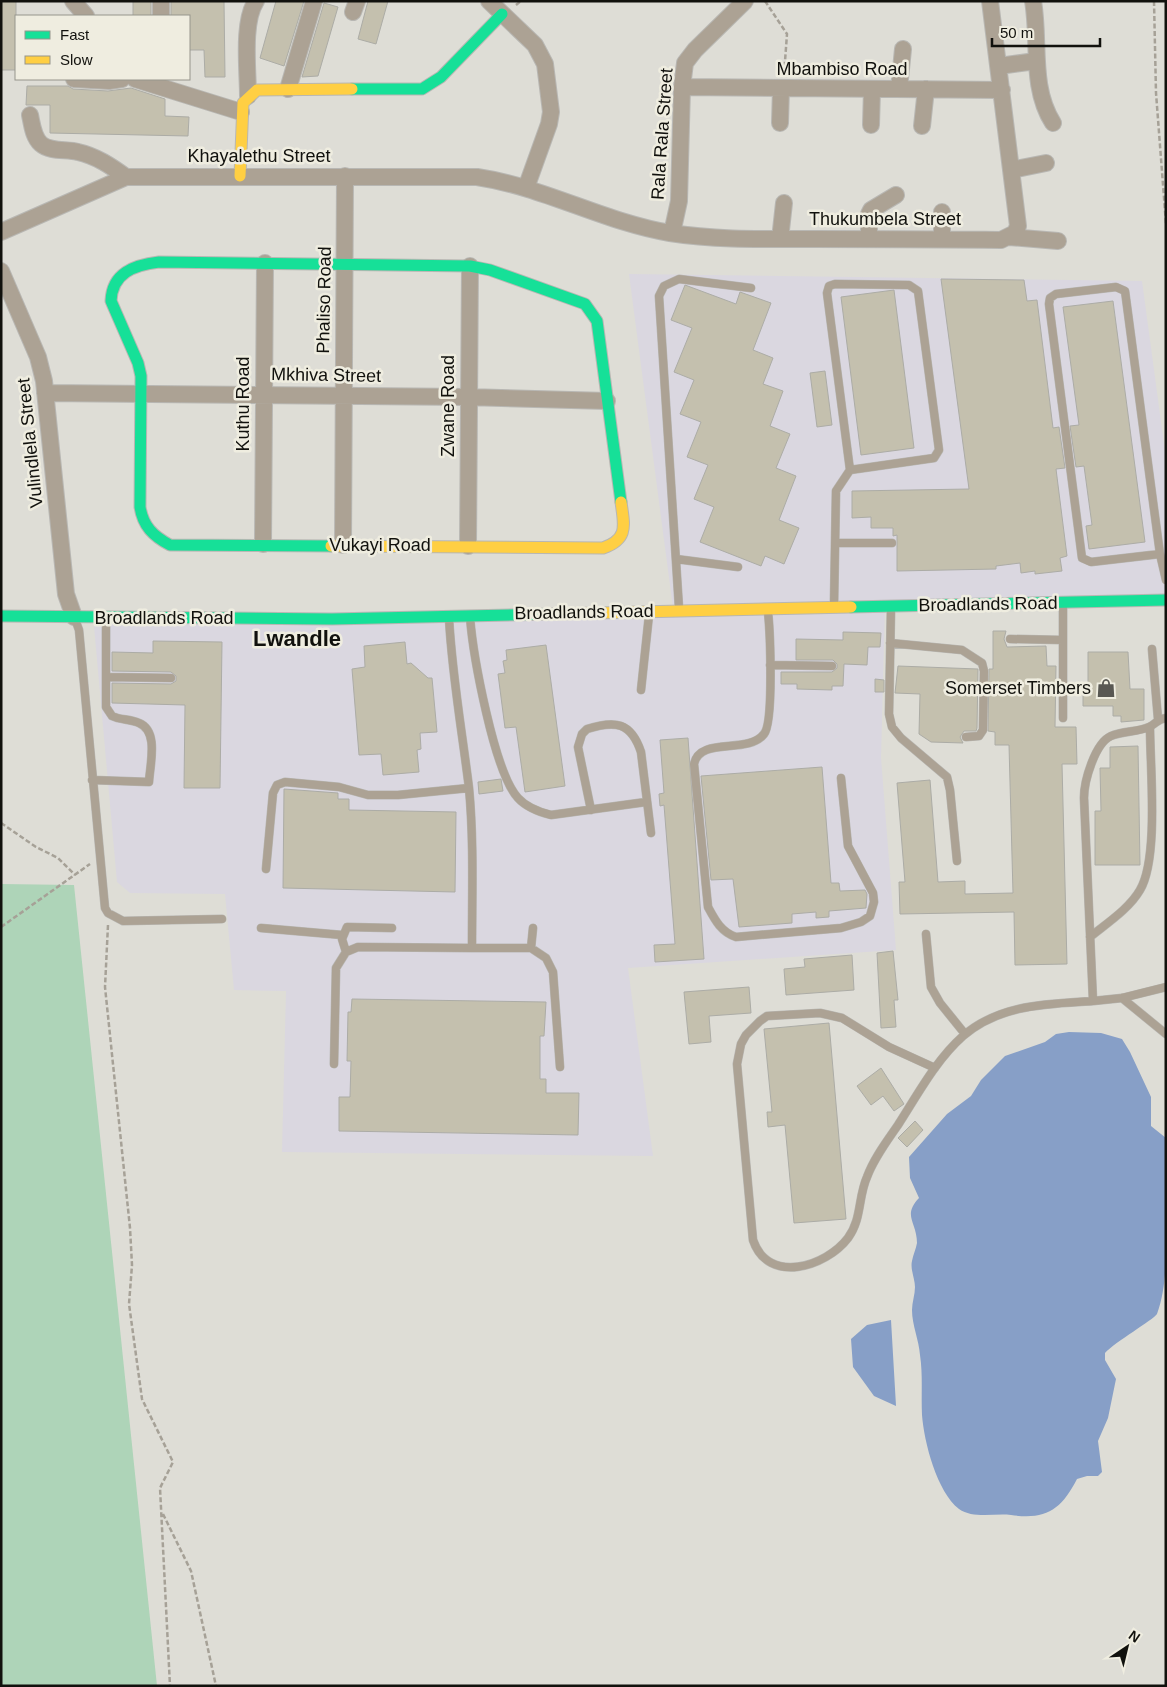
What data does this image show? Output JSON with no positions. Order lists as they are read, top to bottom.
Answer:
{
  "streets": {
    "street": [
      "Mbambiso Road",
      "Rala Rala Street",
      "Khayalethu Street",
      "Thukumbela Street",
      "Phaliso Road",
      "Mkhiva Street",
      "Kuthu Road",
      "Zwane Road",
      "Vulindlela Street",
      "Vukayi Road",
      "Broadlands Road"
    ]
  },
  "crossings": [
    ["Mbambiso Road", "Rala Rala Street"],
    ["Rala Rala Street", "Thukumbela Street"],
    ["Khayalethu Street", "Thukumbela Street"],
    ["Khayalethu Street", "Phaliso Road"],
    ["Phaliso Road", "Mkhiva Street"],
    ["Phaliso Road", "Vukayi Road"],
    ["Mkhiva Street", "Kuthu Road"],
    ["Mkhiva Street", "Zwane Road"],
    ["Mkhiva Street", "Vulindlela Street"],
    ["Mkhiva Street", "Vukayi Road"],
    ["Kuthu Road", "Vukayi Road"],
    ["Zwane Road", "Vukayi Road"],
    ["Vulindlela Street", "Broadlands Road"]
  ],
  "districts": ["Lwandle"],
  "places": {
    "shop": ["Somerset Timbers"]
  },
  "legend": ["Fast", "Slow"],
  "scale_bar": "50 m",
  "north": "top right"
}
